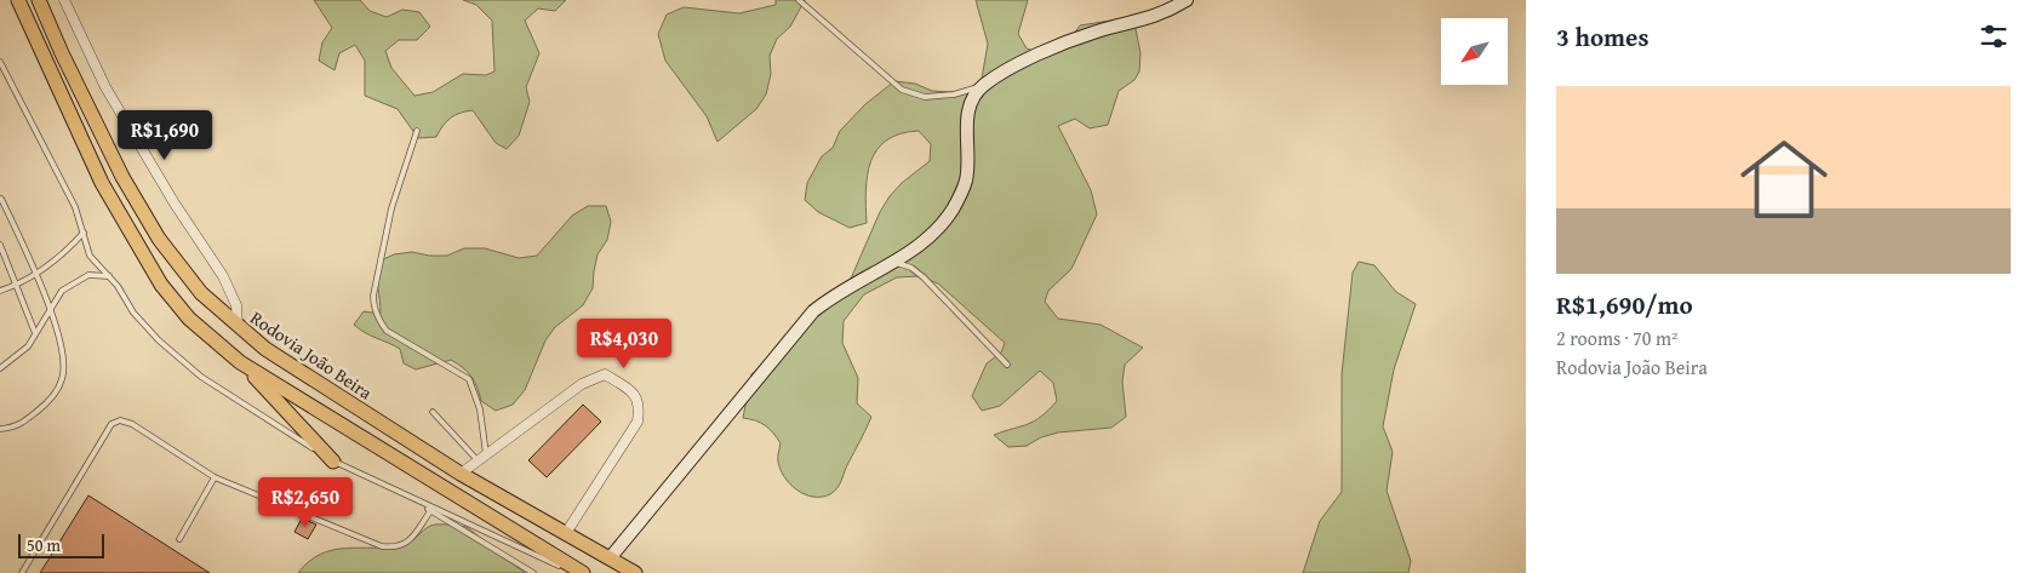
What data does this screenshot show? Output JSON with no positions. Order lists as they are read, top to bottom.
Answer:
{
  "streets": {
    "main road": ["Rodovia João Beira"]
  },
  "scale_bar": "50 m",
  "north": "bottom left",
  "page": {
    "heading": "3 homes",
    "list": [
      {
        "name": "R$1,690/mo",
        "note": "2 rooms · 70 m² · Rodovia João Beira"
      }
    ],
    "price": ["R$1,690", "R$4,030", "R$2,650"],
    "scale": "50 m"
  }
}
